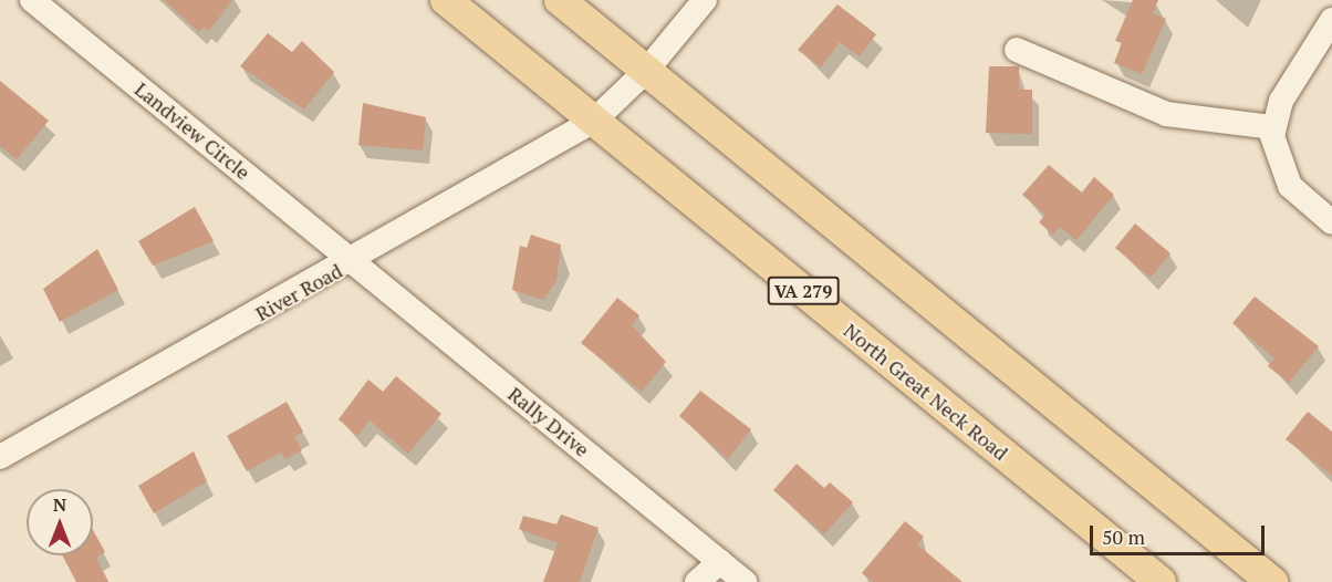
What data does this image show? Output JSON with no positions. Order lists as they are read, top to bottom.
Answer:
{
  "streets": {
    "main road": ["VA 279", "North Great Neck Road"],
    "street": ["Landview Circle", "River Road", "Rally Drive"]
  },
  "crossings": [
    ["Landview Circle", "River Road"],
    ["Landview Circle", "Rally Drive"],
    ["River Road", "North Great Neck Road"],
    ["River Road", "Rally Drive"]
  ],
  "scale_bar": "50 m",
  "north": "top"
}
